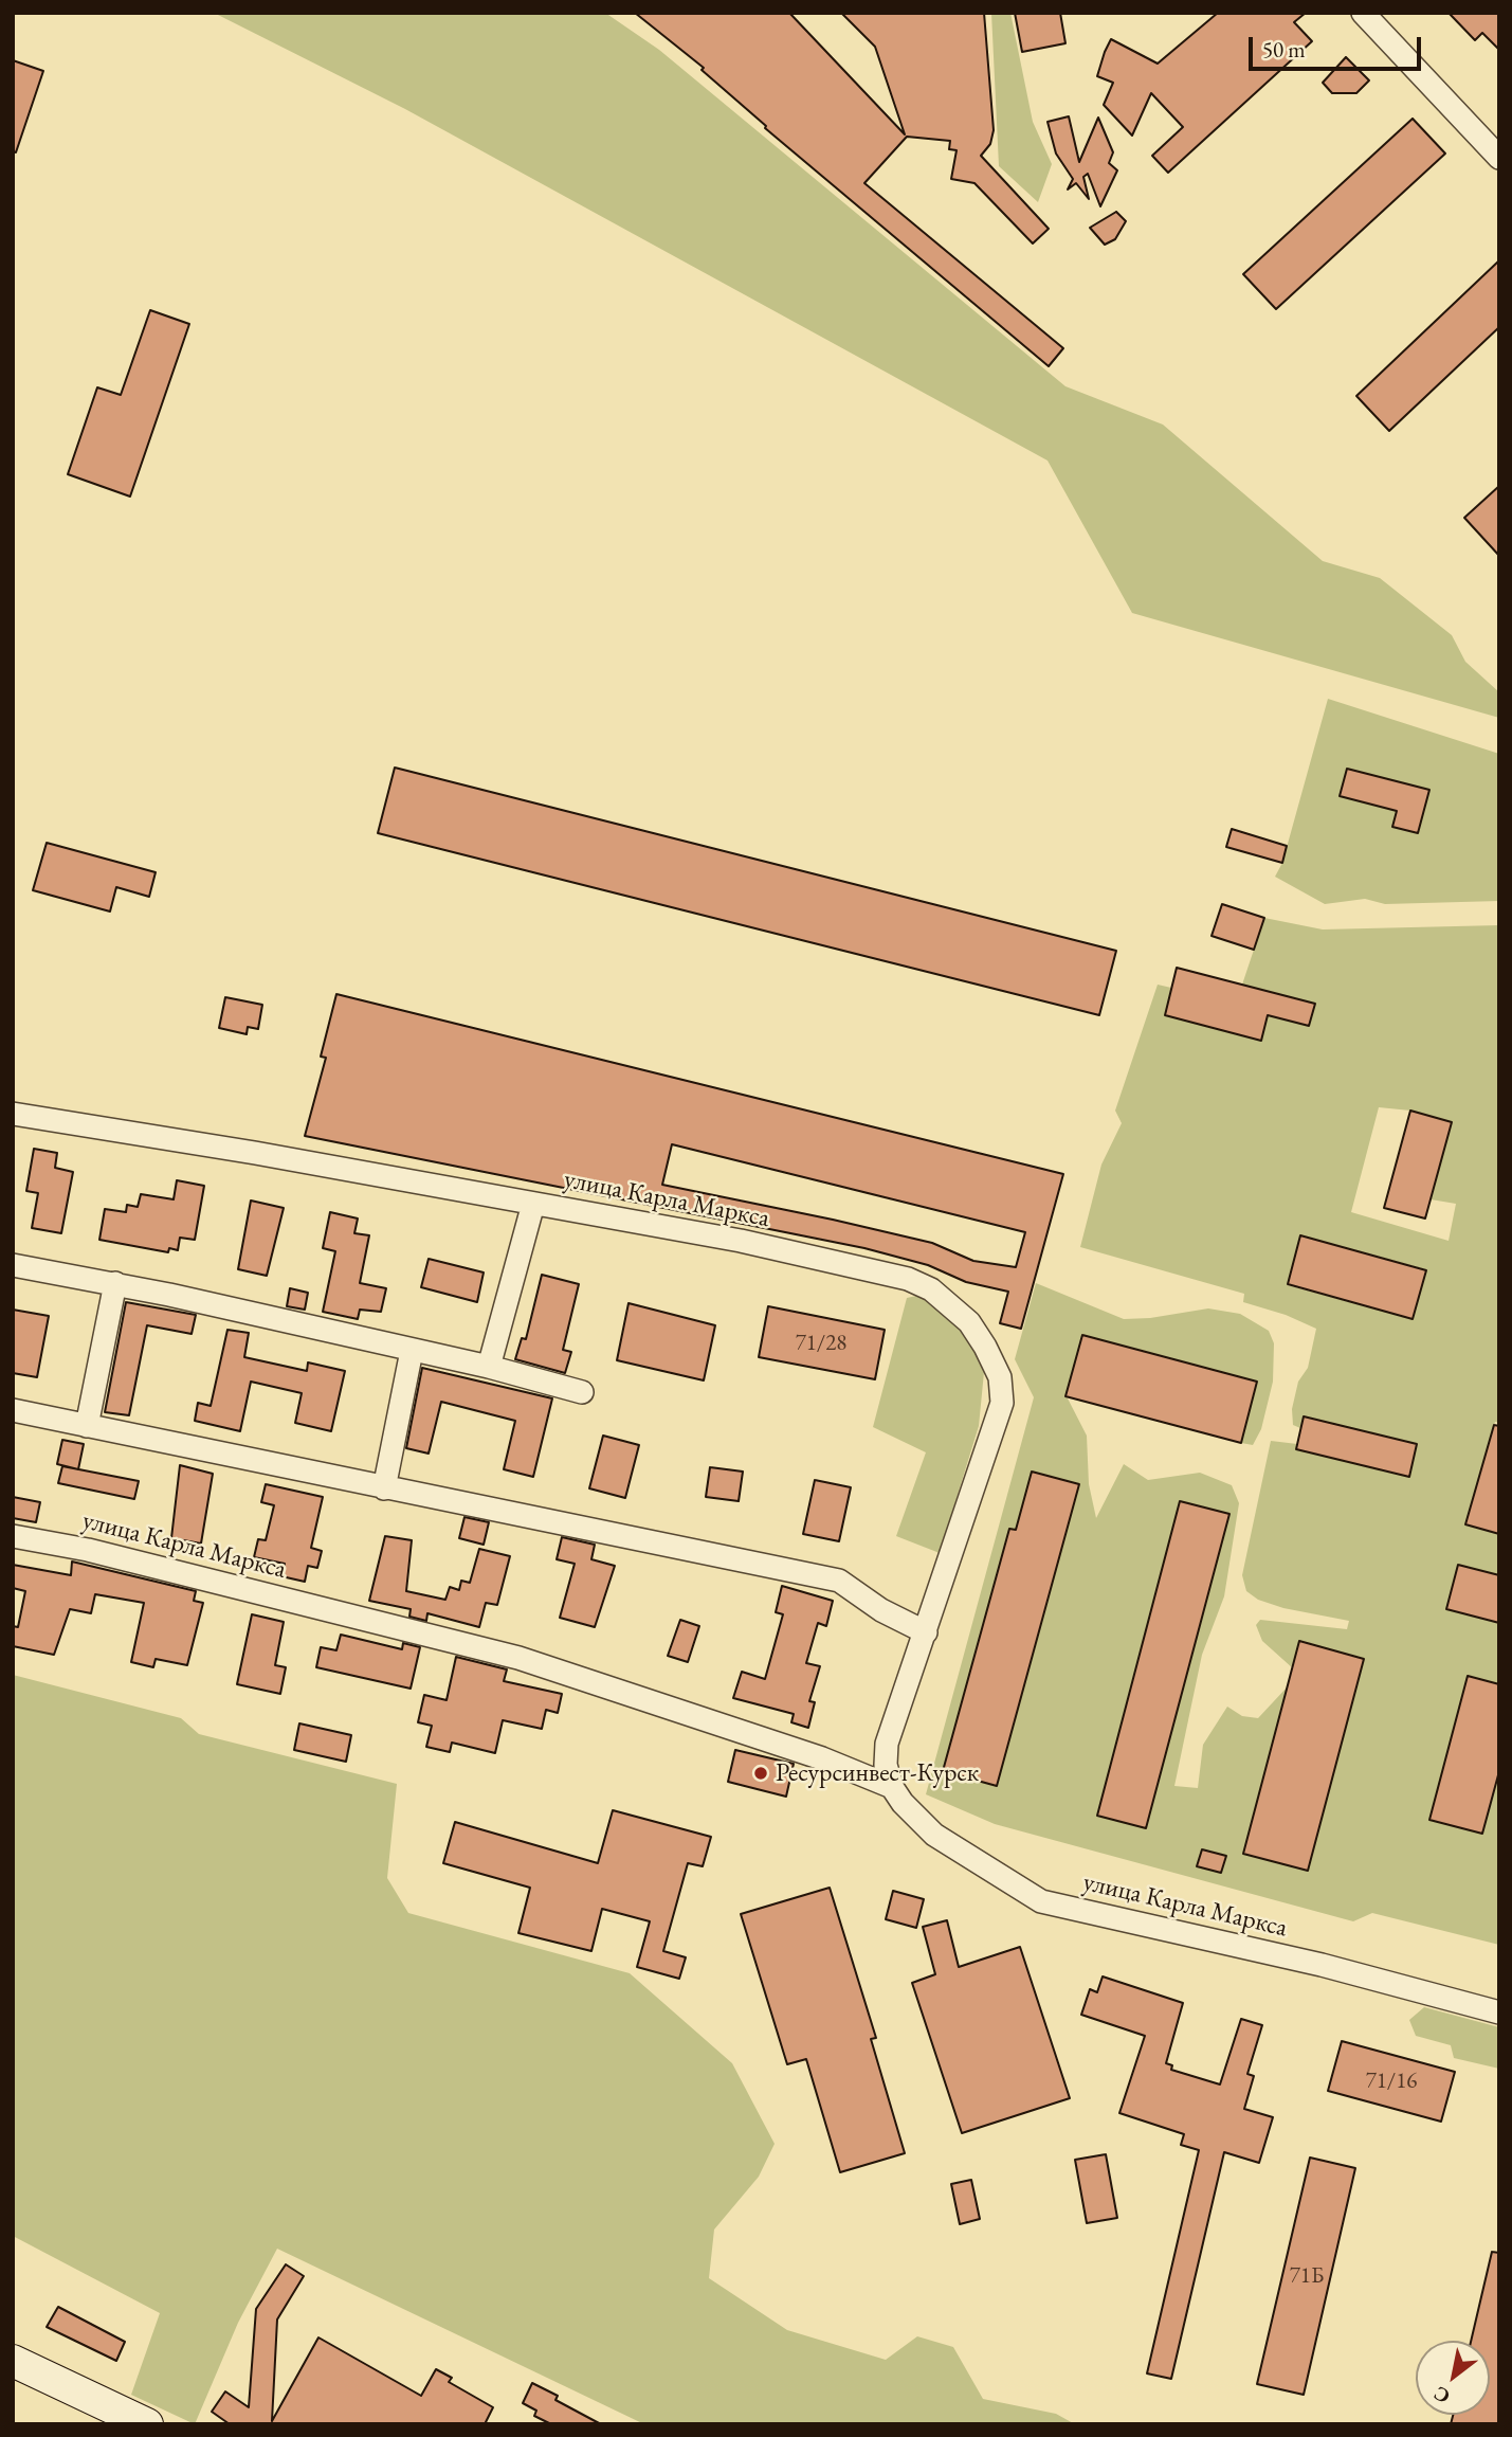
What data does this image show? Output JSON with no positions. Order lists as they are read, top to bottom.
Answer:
{
  "streets": {
    "street": ["улица Карла Маркса"]
  },
  "places": ["Ресурсинвест-Курск"],
  "house_numbers": ["71/28", "71/16", "71Б"],
  "scale_bar": "50 m",
  "north": "bottom left"
}
